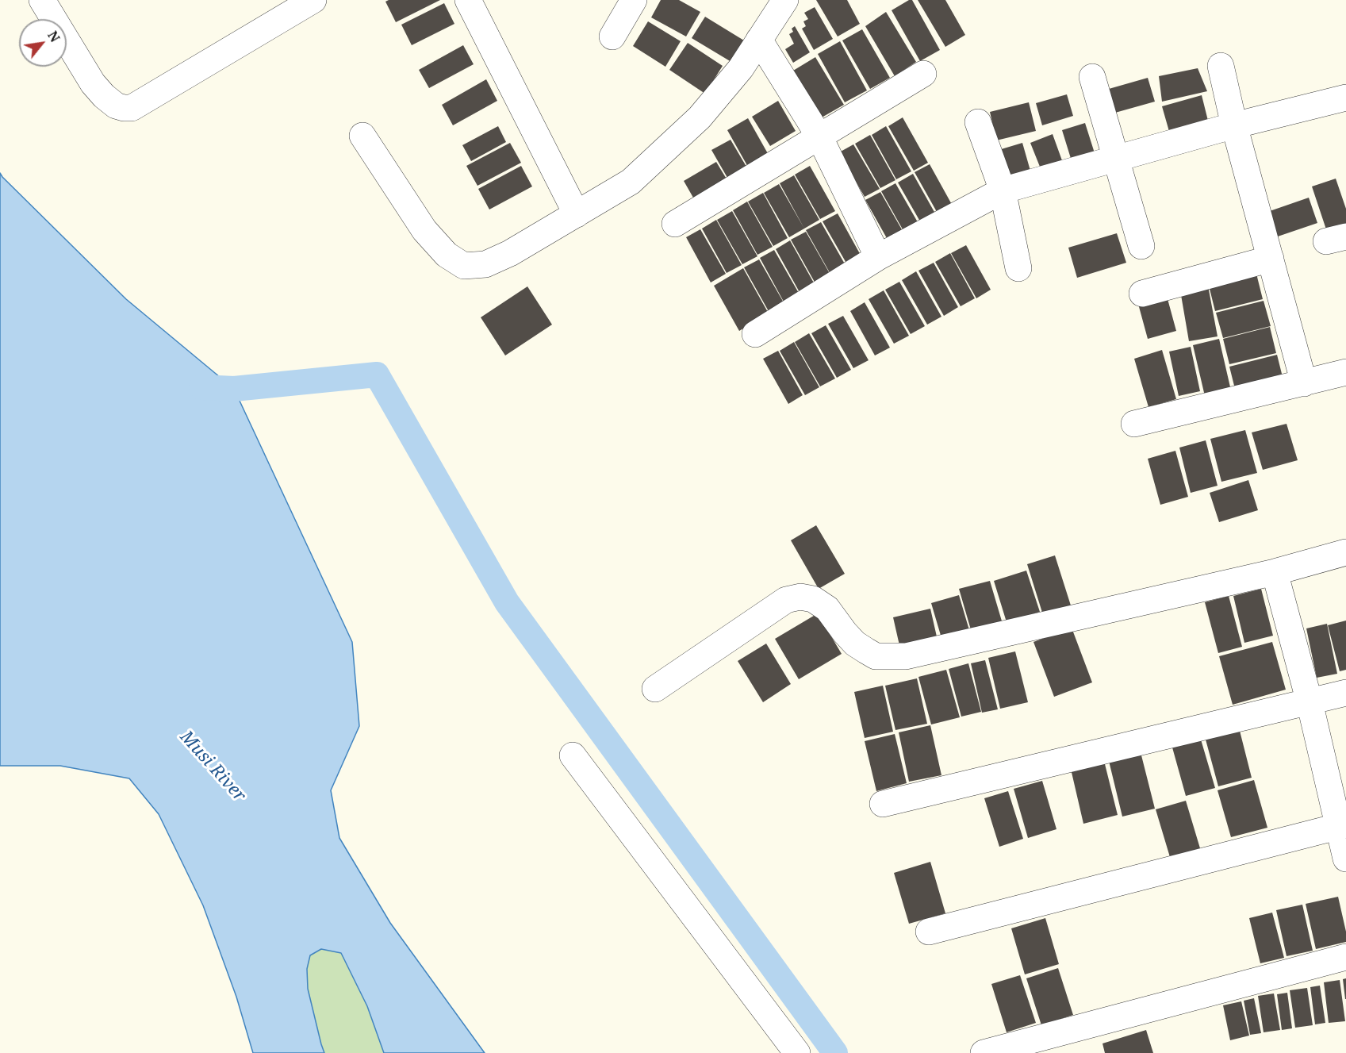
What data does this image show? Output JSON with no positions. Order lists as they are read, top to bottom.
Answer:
{
  "water": ["Musi River"],
  "north": "top right"
}
